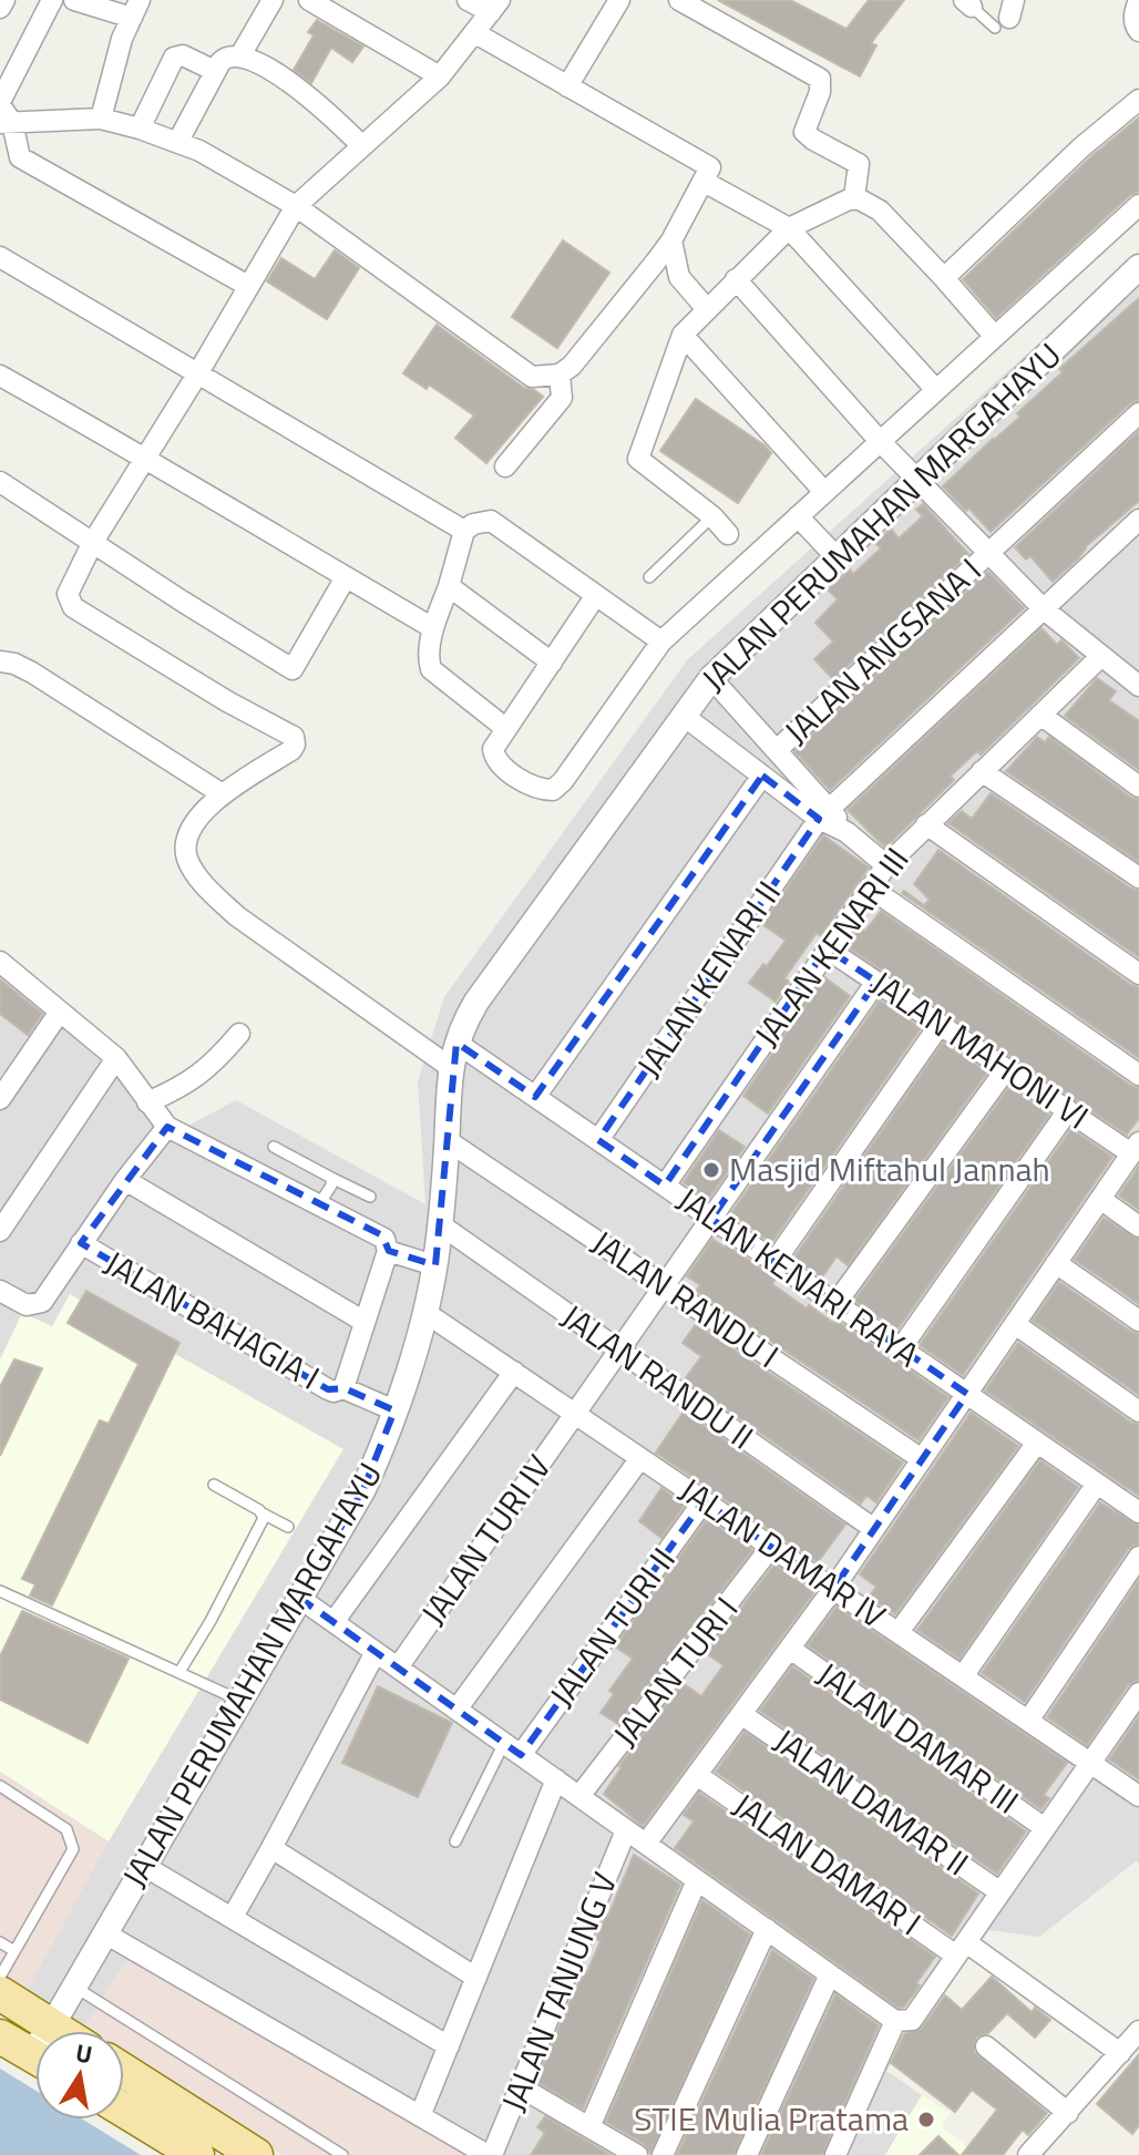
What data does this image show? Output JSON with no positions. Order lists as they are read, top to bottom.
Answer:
{
  "streets": {
    "street": [
      "JALAN PERUMAHAN MARGAHAYU",
      "JALAN ANGSANA I",
      "JALAN KENARI III",
      "JALAN KENARI II",
      "JALAN MAHONI VI",
      "JALAN KENARI RAYA",
      "JALAN RANDU I",
      "JALAN BAHAGIA I",
      "JALAN RANDU II",
      "JALAN TURI IV",
      "JALAN DAMAR IV",
      "JALAN TURI II",
      "JALAN TURI I",
      "JALAN DAMAR III",
      "JALAN DAMAR II",
      "JALAN DAMAR I",
      "JALAN TANJUNG V"
    ]
  },
  "crossings": [
    ["JALAN PERUMAHAN MARGAHAYU", "JALAN KENARI RAYA"],
    ["JALAN PERUMAHAN MARGAHAYU", "JALAN RANDU I"],
    ["JALAN PERUMAHAN MARGAHAYU", "JALAN BAHAGIA I"],
    ["JALAN PERUMAHAN MARGAHAYU", "JALAN RANDU II"],
    ["JALAN PERUMAHAN MARGAHAYU", "JALAN DAMAR IV"],
    ["JALAN KENARI III", "JALAN MAHONI VI"],
    ["JALAN KENARI III", "JALAN KENARI RAYA"],
    ["JALAN KENARI II", "JALAN KENARI RAYA"],
    ["JALAN MAHONI VI", "JALAN TURI IV"],
    ["JALAN KENARI RAYA", "JALAN TURI IV"],
    ["JALAN RANDU I", "JALAN TURI IV"],
    ["JALAN RANDU II", "JALAN TURI IV"],
    ["JALAN TURI IV", "JALAN DAMAR IV"],
    ["JALAN DAMAR IV", "JALAN TURI II"],
    ["JALAN DAMAR IV", "JALAN TURI I"]
  ],
  "places": ["Masjid Miftahul Jannah", "STIE Mulia Pratama"],
  "north": "top"
}
